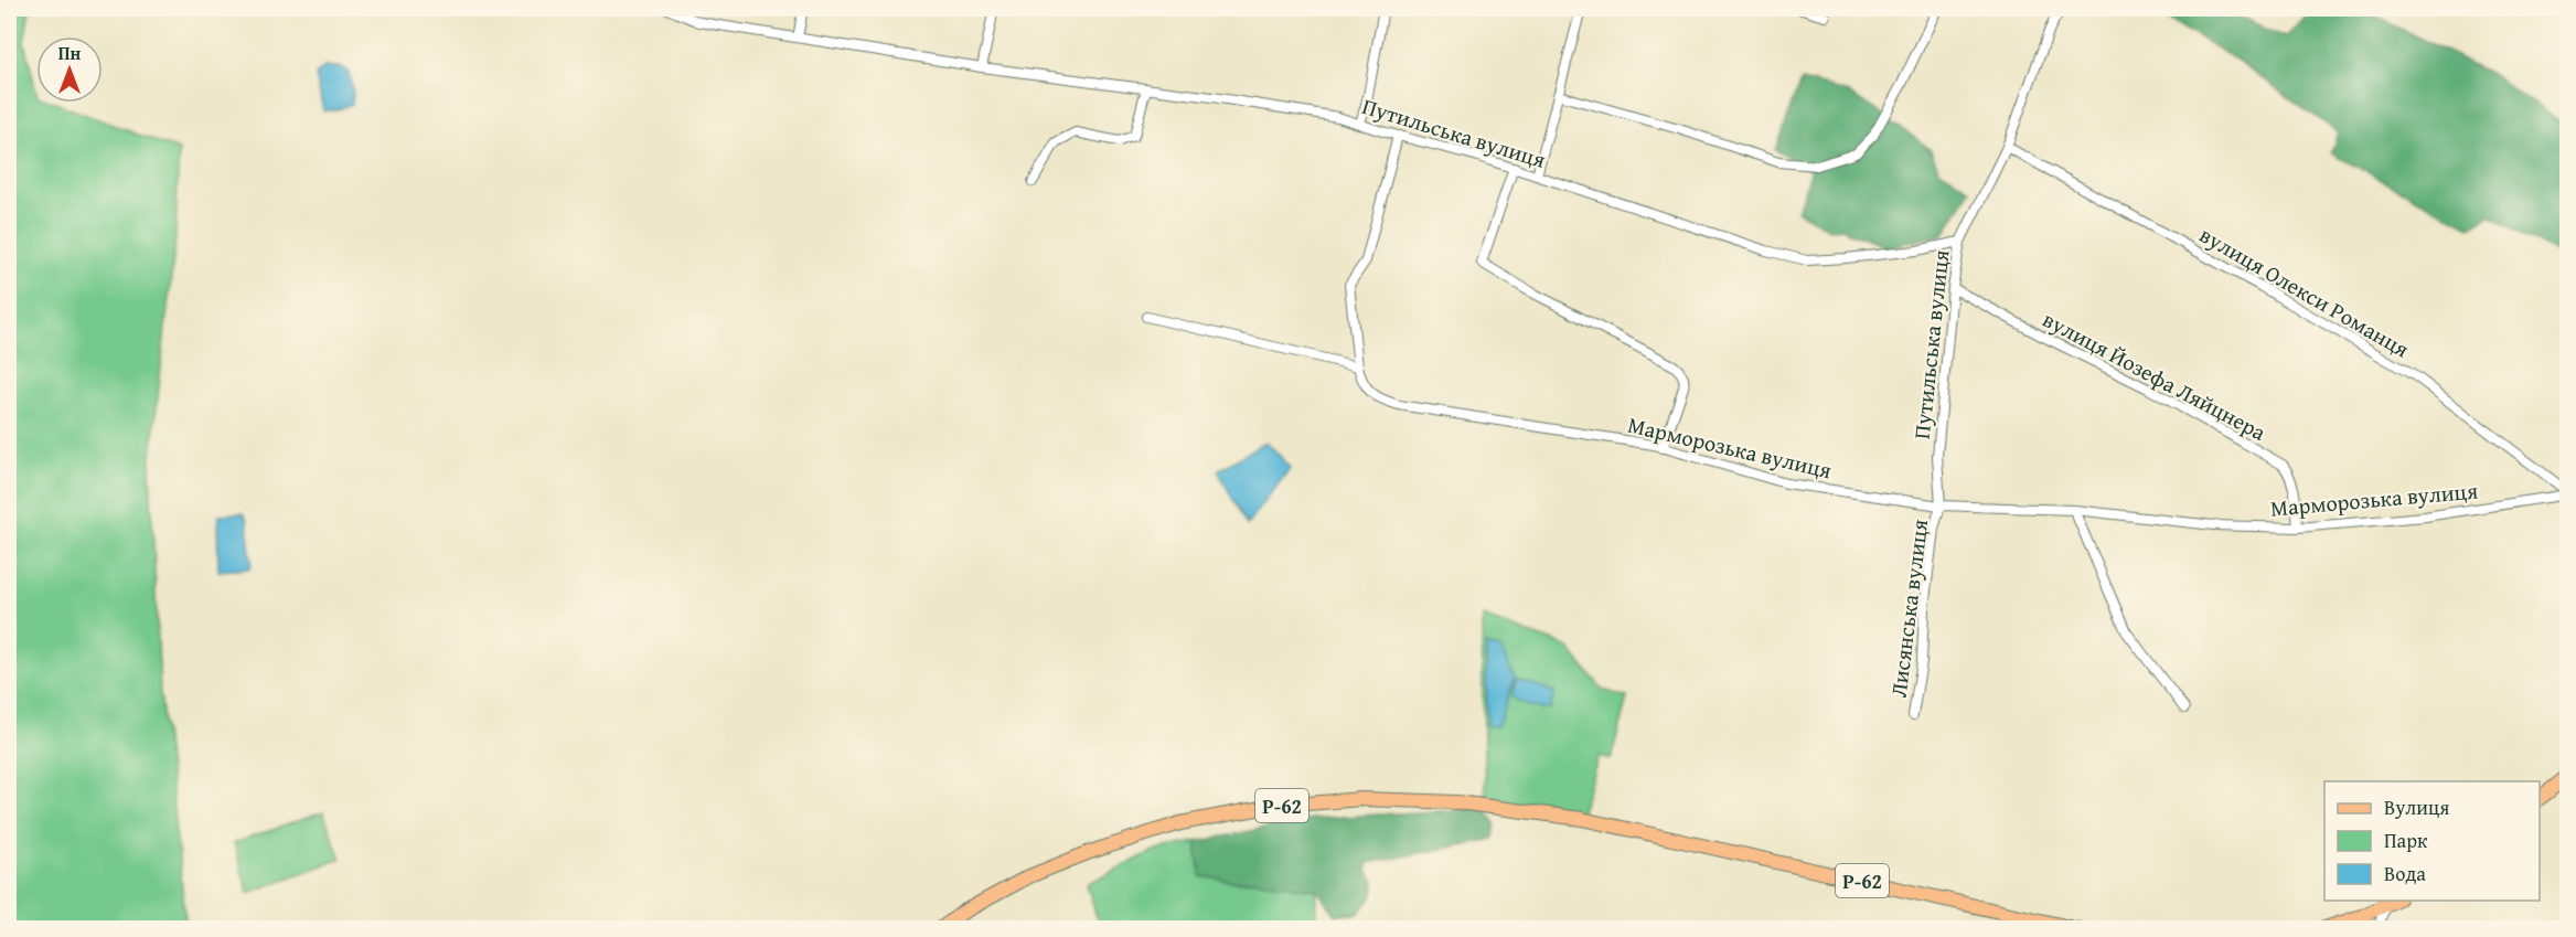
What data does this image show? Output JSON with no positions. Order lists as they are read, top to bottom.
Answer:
{
  "streets": {
    "main road": ["Р-62"],
    "street": [
      "Путильська вулиця",
      "вулиця Олекси Романця",
      "вулиця Йозефа Ляйцнера",
      "Марморозька вулиця",
      "Лисянська вулиця"
    ]
  },
  "crossings": [
    ["Путильська вулиця", "вулиця Йозефа Ляйцнера"],
    ["Путильська вулиця", "Марморозька вулиця"],
    ["Путильська вулиця", "Лисянська вулиця"],
    ["вулиця Олекси Романця", "Марморозька вулиця"],
    ["вулиця Йозефа Ляйцнера", "Марморозька вулиця"],
    ["Марморозька вулиця", "Лисянська вулиця"]
  ],
  "legend": ["Вулиця", "Парк", "Вода"],
  "north": "top"
}
